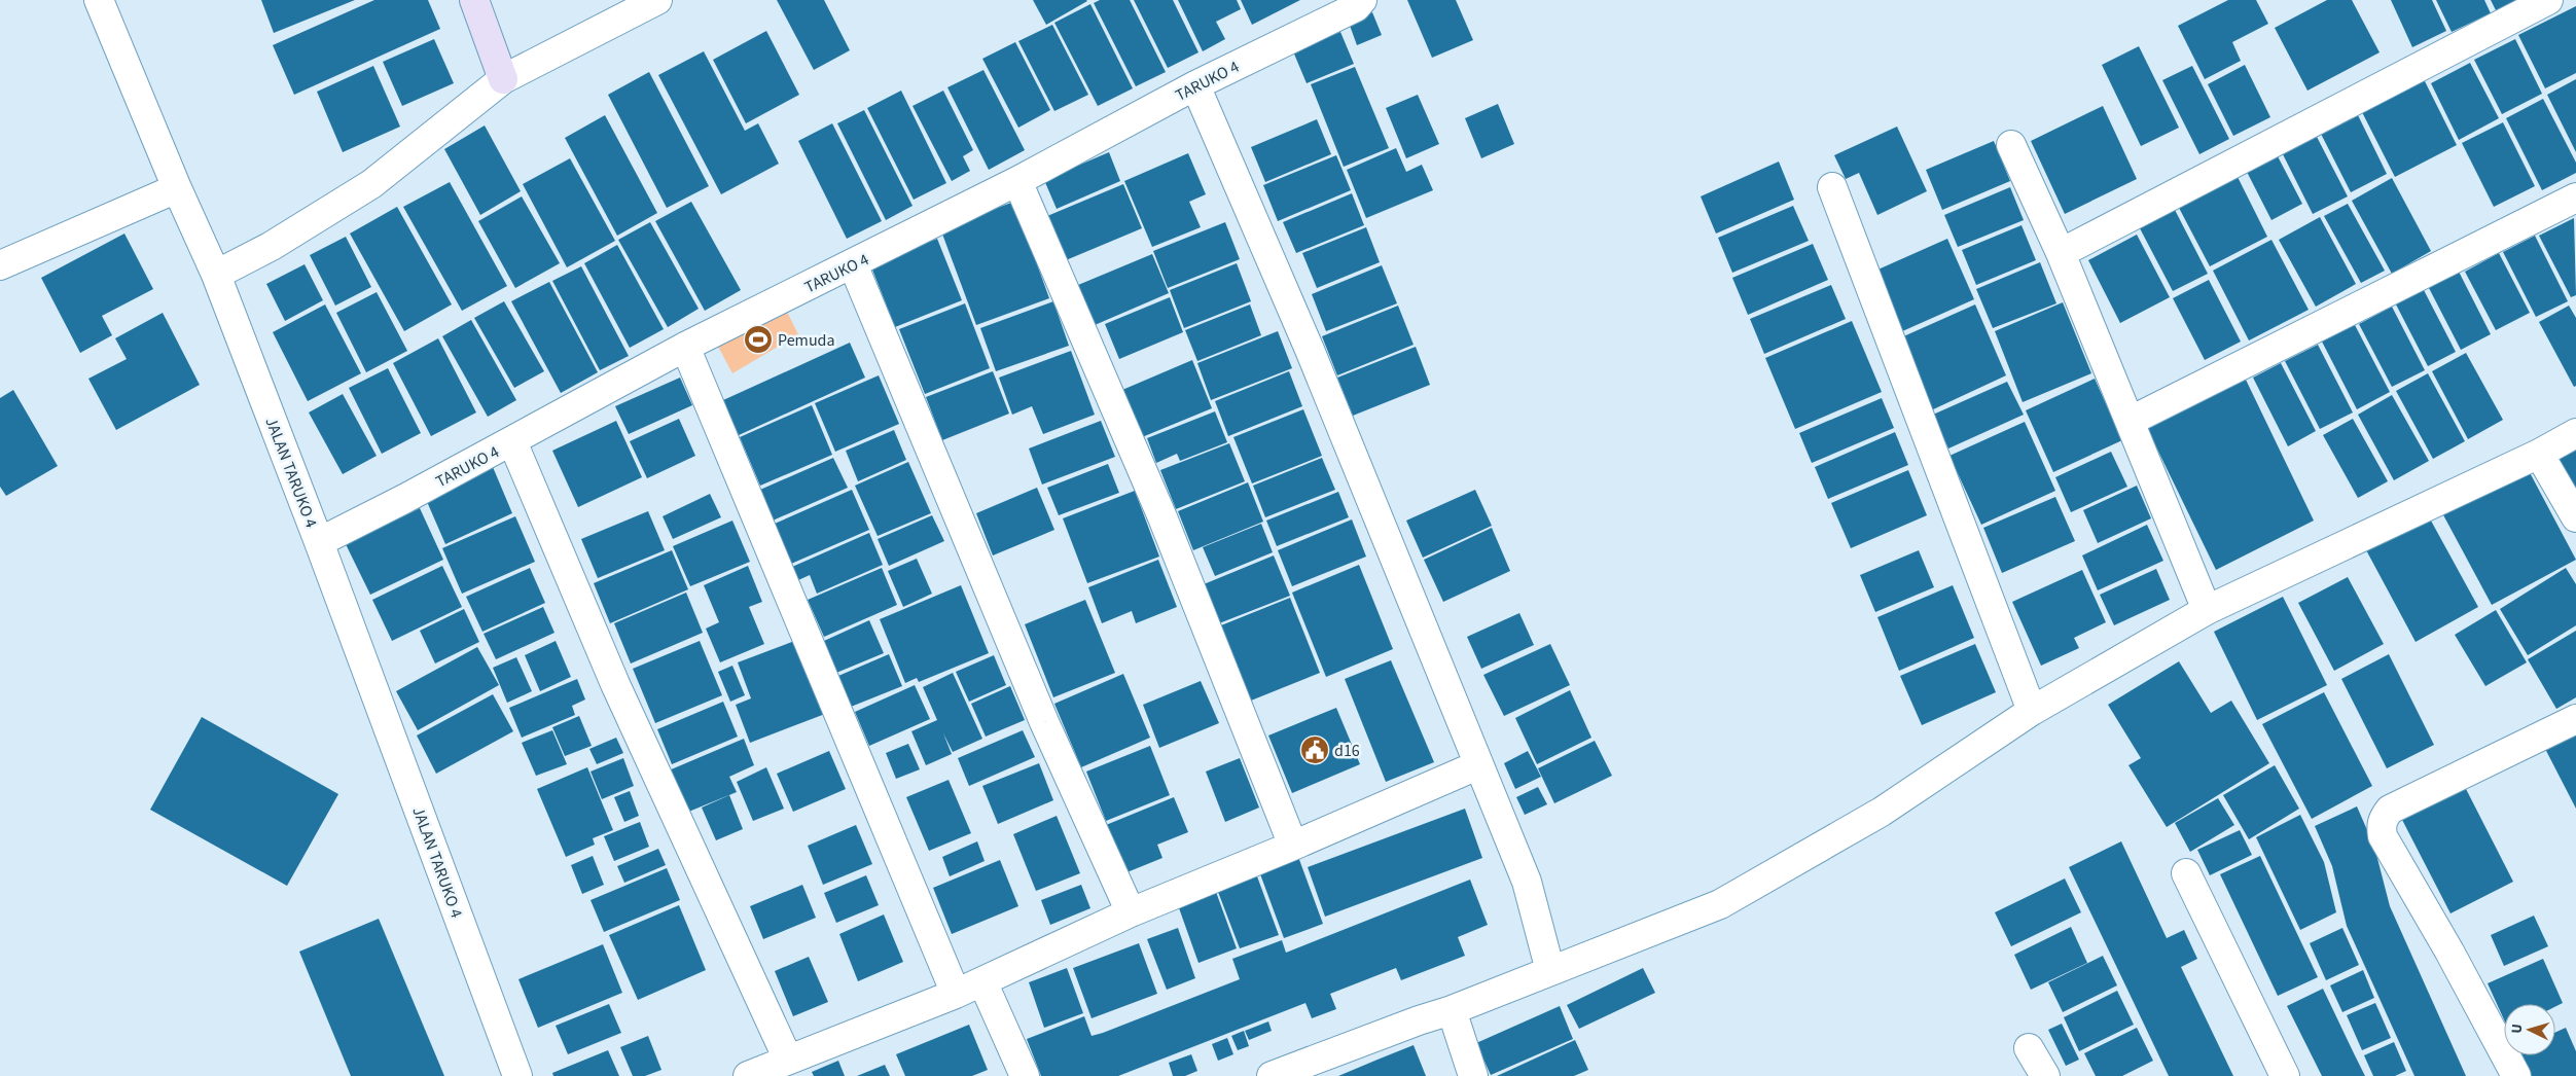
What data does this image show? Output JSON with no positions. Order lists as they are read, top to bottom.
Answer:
{
  "streets": {
    "street": ["TARUKO 4", "JALAN TARUKO 4"]
  },
  "crossings": [
    ["TARUKO 4", "JALAN TARUKO 4"]
  ],
  "places": {
    "sports": ["Pemuda"],
    "public building": ["d16"]
  },
  "north": "left"
}
